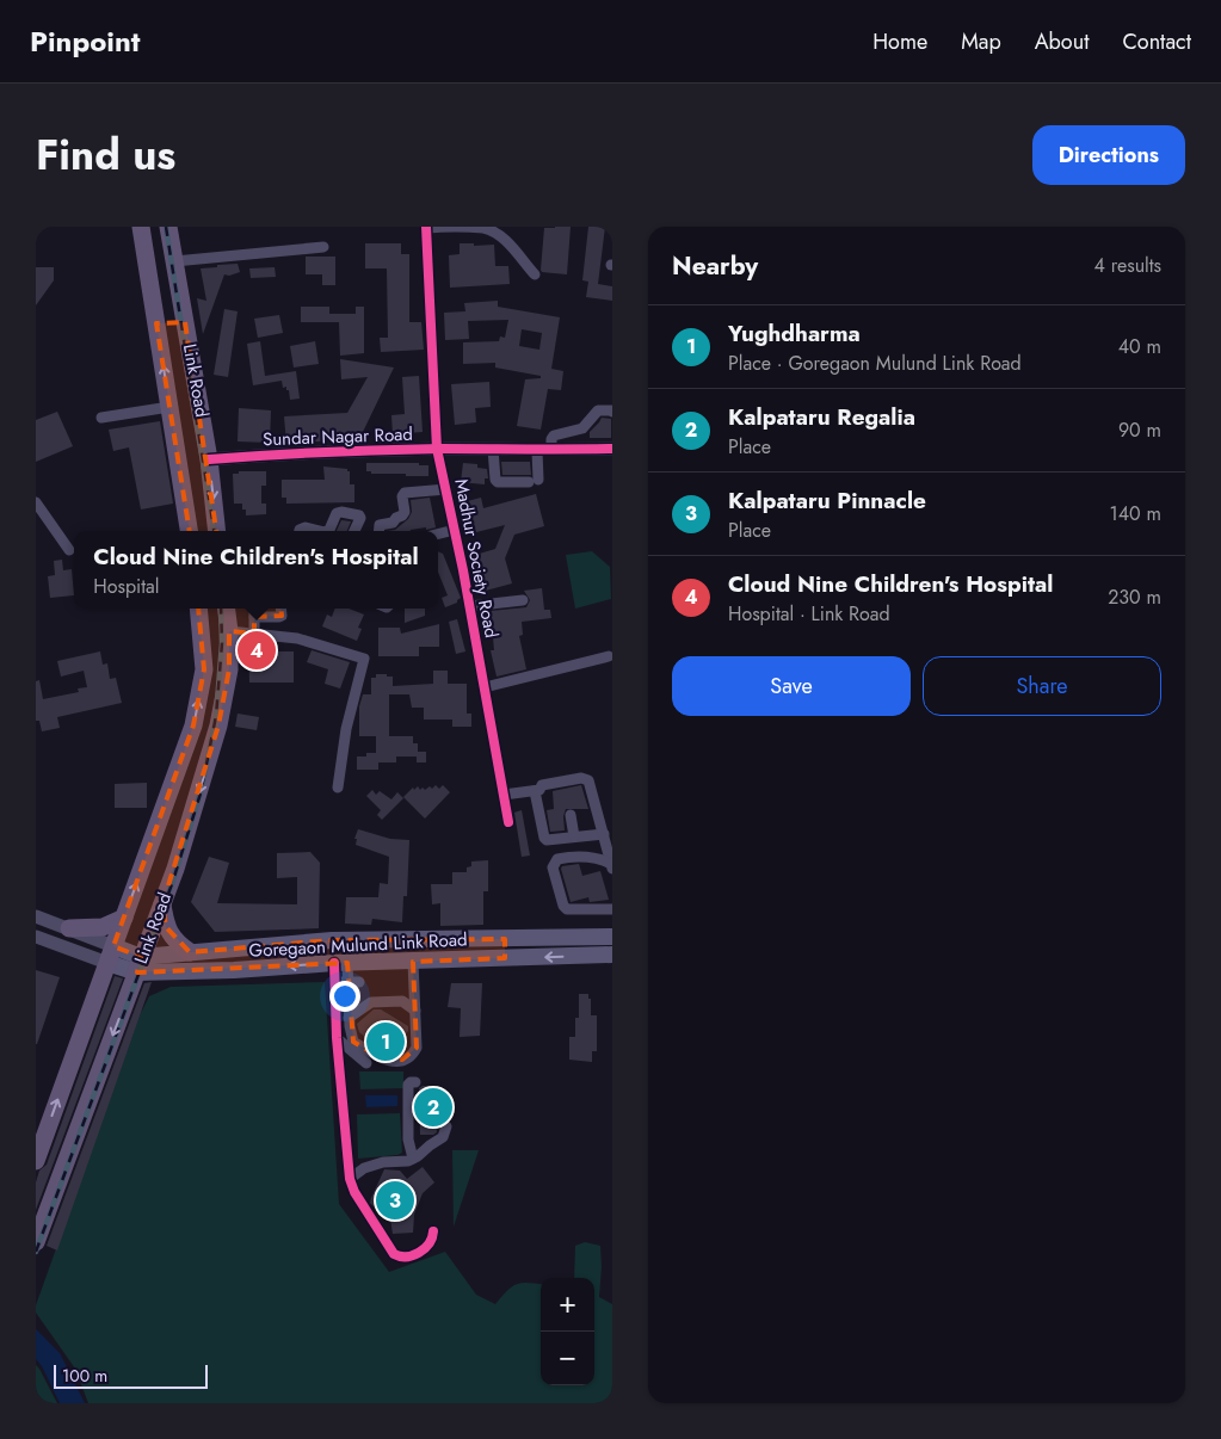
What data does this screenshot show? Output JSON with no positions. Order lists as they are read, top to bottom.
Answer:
{
  "streets": {
    "main road": ["Link Road", "Goregaon Mulund Link Road"],
    "street": ["Sundar Nagar Road", "Madhur Society Road"]
  },
  "crossings": [
    ["Link Road", "Sundar Nagar Road"],
    ["Link Road", "Goregaon Mulund Link Road"],
    ["Sundar Nagar Road", "Madhur Society Road"]
  ],
  "scale_bar": "100 m",
  "page": {
    "header": "Pinpoint",
    "nav": [
      "Home",
      "Map",
      "About",
      "Contact"
    ],
    "title": "Find us",
    "buttons": [
      "Directions",
      ["Save", "Share"]
    ],
    "heading": ["Nearby", "4 results"],
    "list": [
      {
        "mark": "1",
        "name": "Yughdharma",
        "note": "Place · Goregaon Mulund Link Road",
        "value": "40 m"
      },
      {
        "mark": "2",
        "name": "Kalpataru Regalia",
        "note": "Place",
        "value": "90 m"
      },
      {
        "mark": "3",
        "name": "Kalpataru Pinnacle",
        "note": "Place",
        "value": "140 m"
      },
      {
        "mark": "4",
        "name": "Cloud Nine Children's Hospital",
        "note": "Hospital · Link Road",
        "value": "230 m"
      }
    ],
    "popup": ["Cloud Nine Children's Hospital", "Hospital"],
    "pins": [
      "4",
      "1",
      "2",
      "3"
    ],
    "map_buttons": ["+", "−"],
    "scale": "100 m"
  }
}
